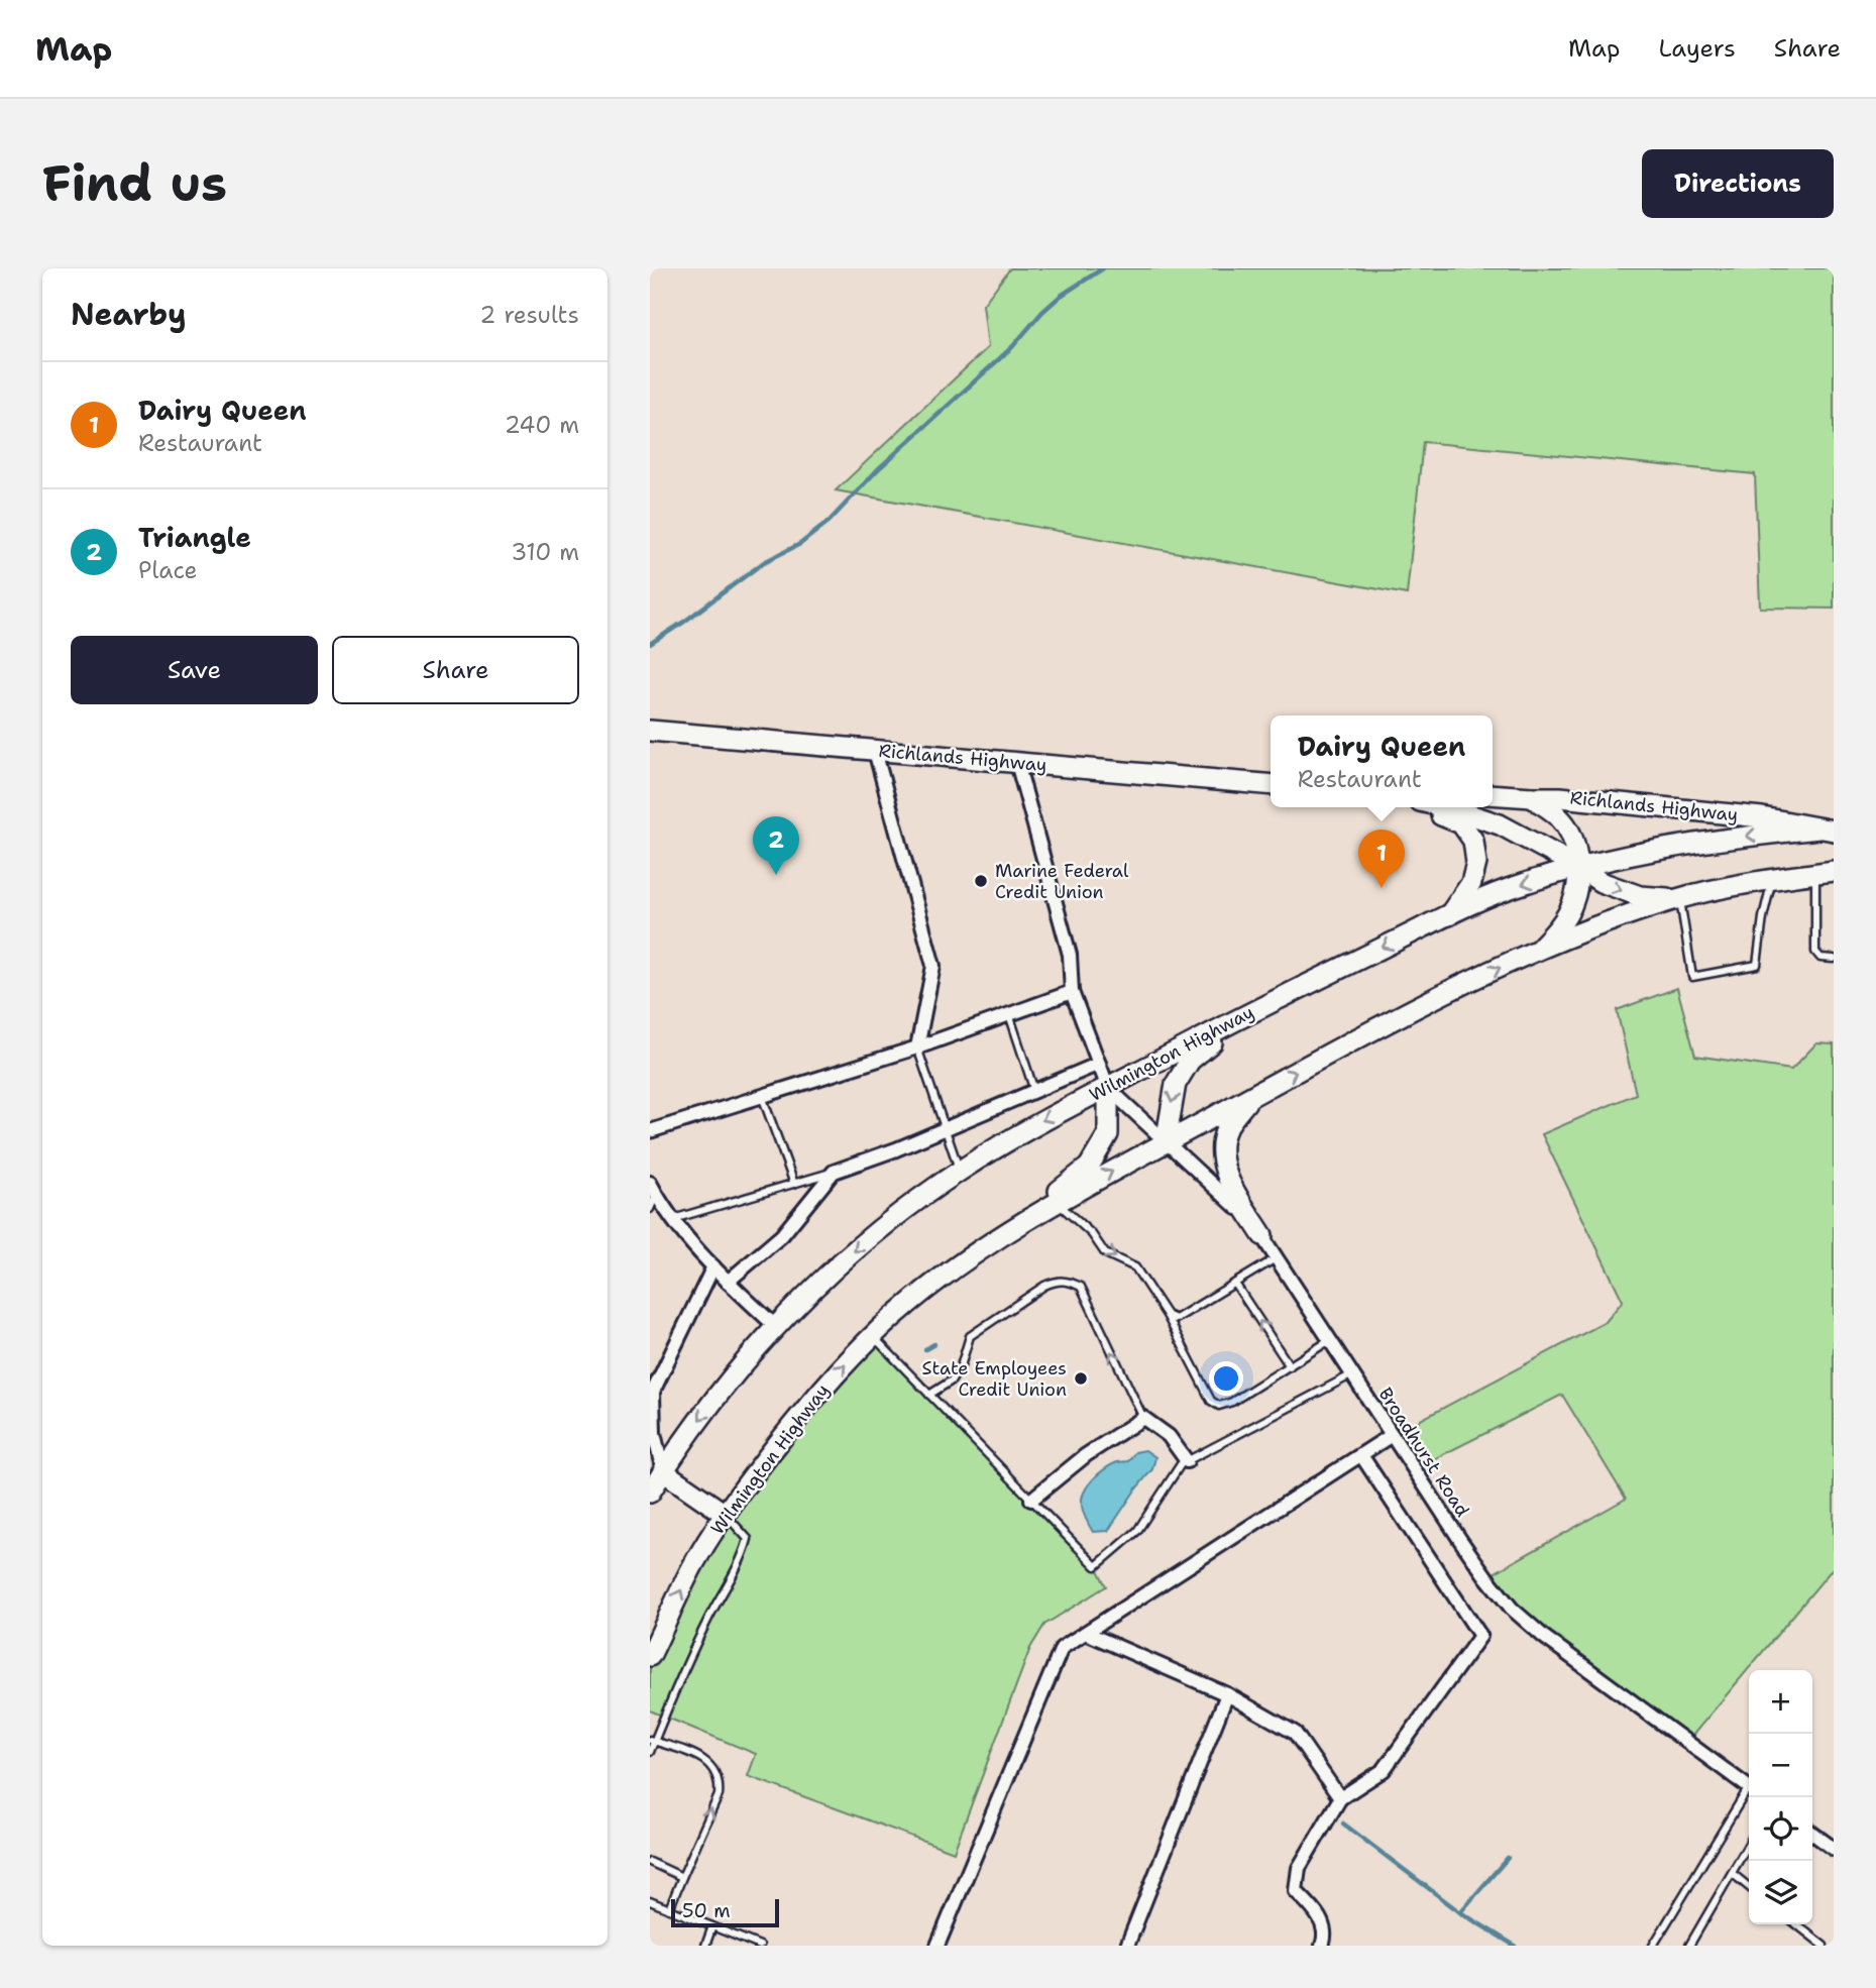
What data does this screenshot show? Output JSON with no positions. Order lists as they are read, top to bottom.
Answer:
{
  "streets": {
    "main road": ["Richlands Highway", "Wilmington Highway"],
    "street": ["Broadhurst Road"]
  },
  "crossings": [
    ["Richlands Highway", "Wilmington Highway"],
    ["Wilmington Highway", "Broadhurst Road"]
  ],
  "places": ["Marine Federal Credit Union", "State Employees Credit Union"],
  "scale_bar": "50 m",
  "page": {
    "header": "Map",
    "nav": ["Map", "Layers", "Share"],
    "buttons": [
      "Directions",
      ["Save", "Share"]
    ],
    "title": "Find us",
    "heading": ["Nearby", "2 results"],
    "list": [
      {
        "mark": "1",
        "name": "Dairy Queen",
        "note": "Restaurant",
        "value": "240 m"
      },
      {
        "mark": "2",
        "name": "Triangle",
        "note": "Place",
        "value": "310 m"
      }
    ],
    "popup": ["Dairy Queen", "Restaurant"],
    "pins": ["2", "1"],
    "map_buttons": ["+", "−"],
    "scale": "50 m"
  }
}
